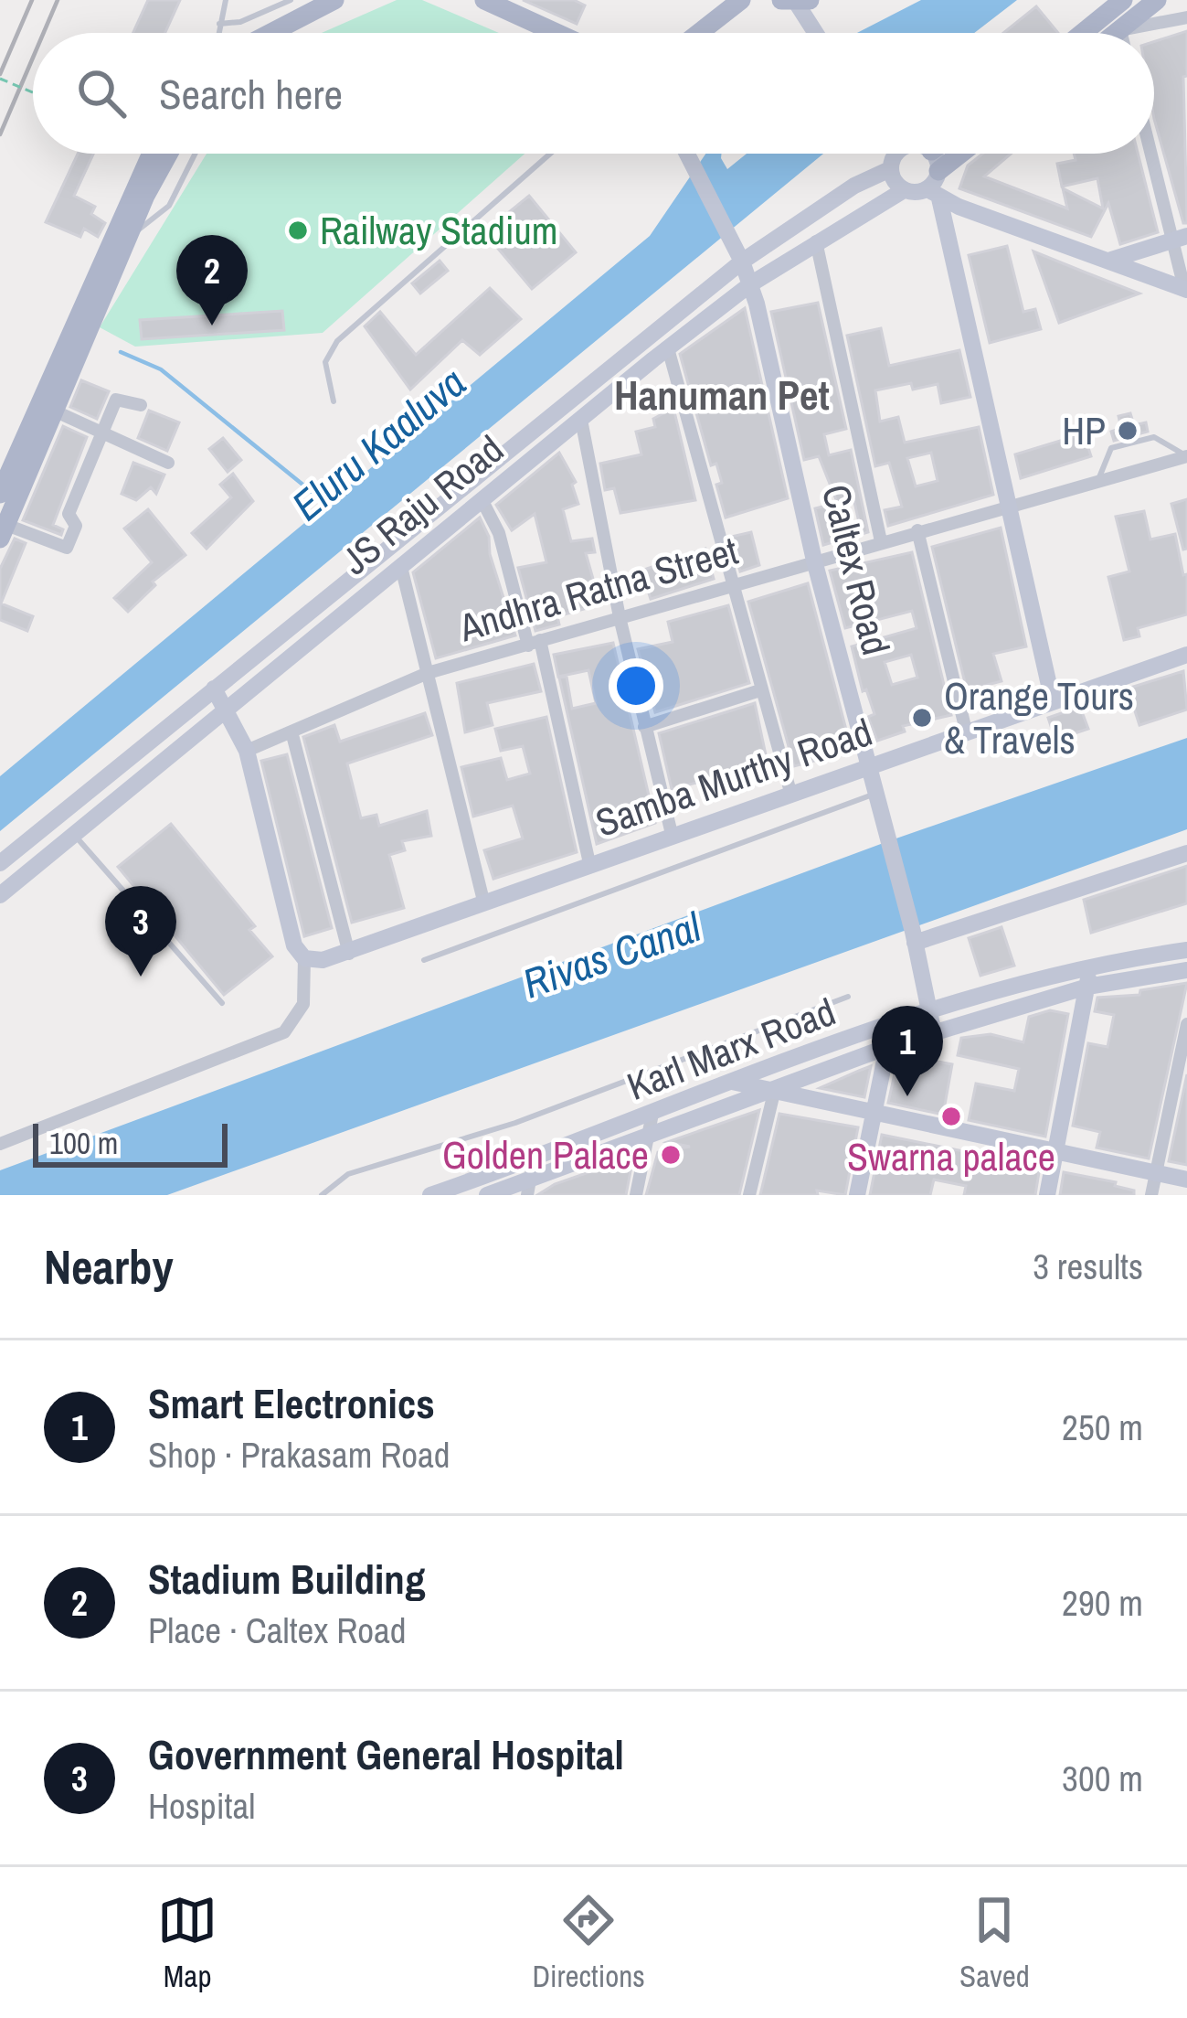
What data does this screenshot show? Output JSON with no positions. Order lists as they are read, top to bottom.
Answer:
{
  "streets": {
    "street": [
      "JS Raju Road",
      "Caltex Road",
      "Andhra Ratna Street",
      "Samba Murthy Road",
      "Karl Marx Road"
    ]
  },
  "crossings": [
    ["JS Raju Road", "Caltex Road"],
    ["Caltex Road", "Andhra Ratna Street"],
    ["Caltex Road", "Samba Murthy Road"],
    ["Caltex Road", "Karl Marx Road"]
  ],
  "districts": ["Hanuman Pet"],
  "water": ["Eluru Kaaluva", "Rivas Canal"],
  "places": [
    "Railway Stadium",
    "HP",
    "Orange Tours & Travels",
    "Swarna palace",
    "Golden Palace"
  ],
  "scale_bar": "100 m",
  "page": {
    "search": "Search here",
    "pins": ["2", "3", "1"],
    "scale": "100 m",
    "heading": ["Nearby", "3 results"],
    "list": [
      {
        "mark": "1",
        "name": "Smart Electronics",
        "note": "Shop · Prakasam Road",
        "value": "250 m"
      },
      {
        "mark": "2",
        "name": "Stadium Building",
        "note": "Place · Caltex Road",
        "value": "290 m"
      },
      {
        "mark": "3",
        "name": "Government General Hospital",
        "note": "Hospital",
        "value": "300 m"
      }
    ],
    "nav": ["Map", "Directions", "Saved"]
  }
}
